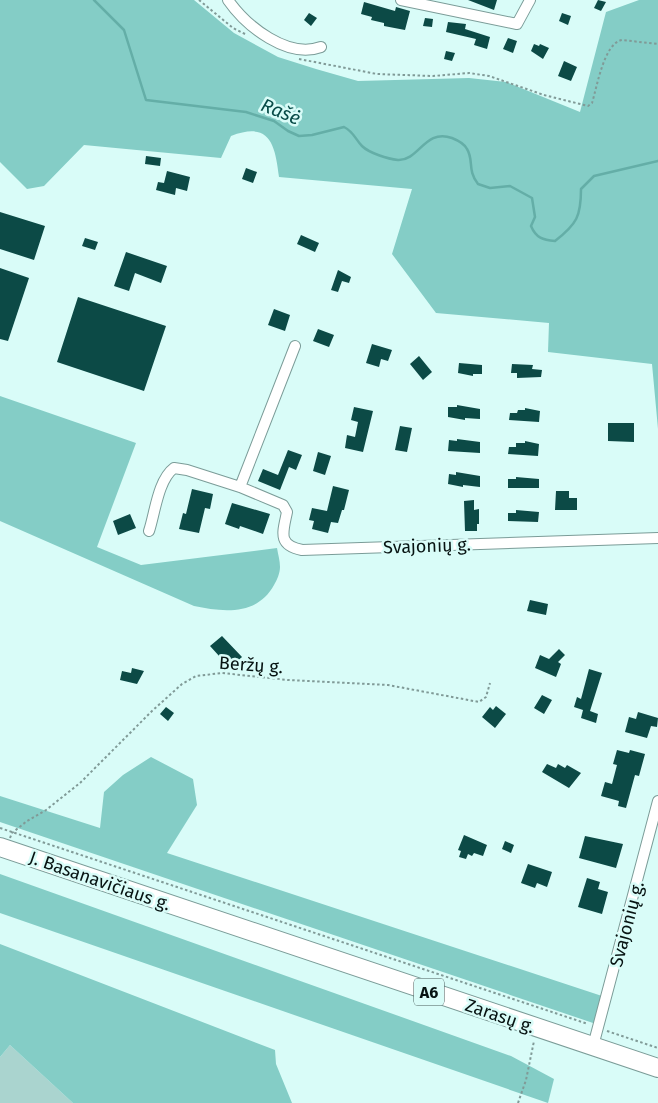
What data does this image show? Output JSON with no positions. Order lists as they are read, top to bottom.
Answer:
{
  "streets": {
    "highway": ["J. Basanavičiaus g.", "A6", "Zarasų g."],
    "street": ["Svajonių g."],
    "path": ["Beržų g."]
  },
  "crossings": [
    ["Svajonių g.", "Zarasų g."],
    ["Beržų g.", "J. Basanavičiaus g."],
    ["J. Basanavičiaus g.", "Zarasų g."]
  ],
  "water": ["Rašė"]
}
